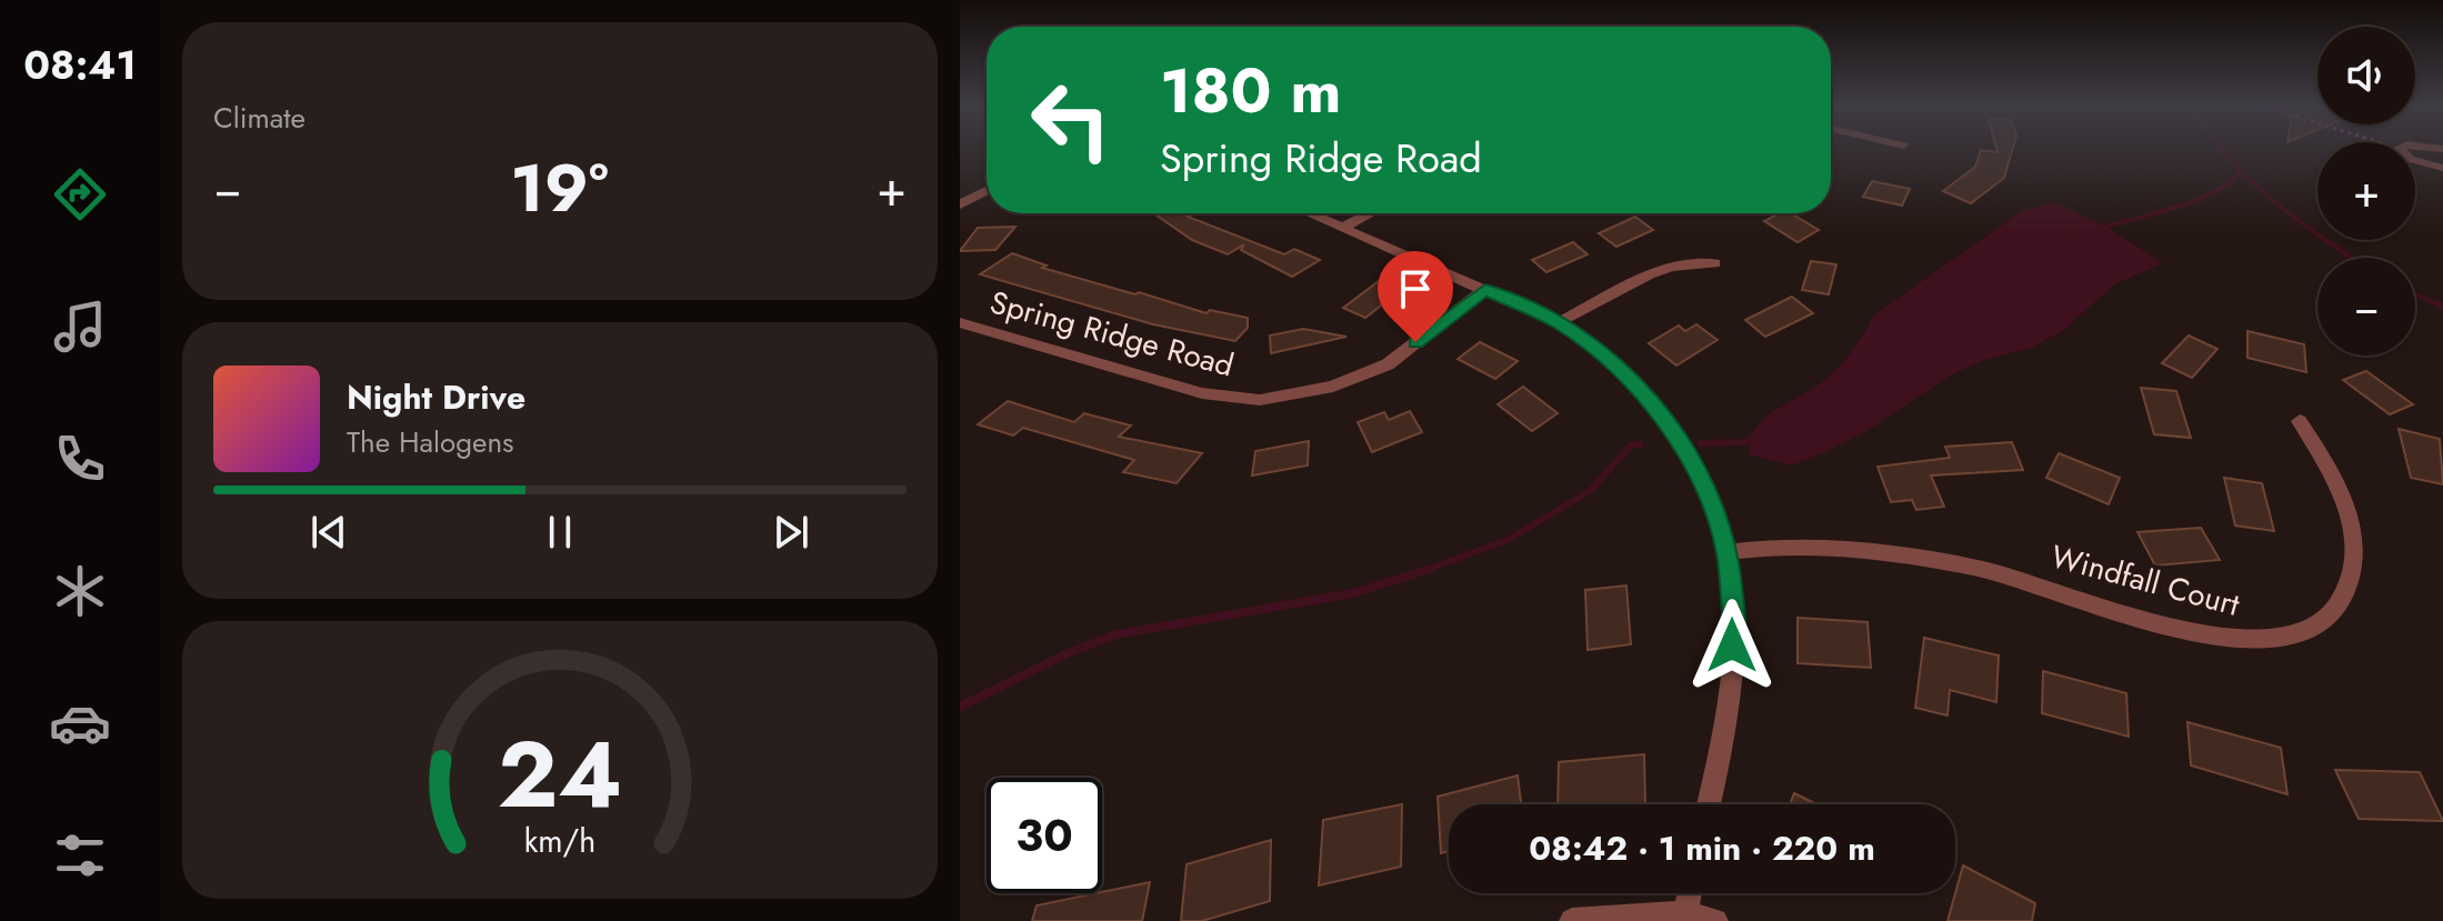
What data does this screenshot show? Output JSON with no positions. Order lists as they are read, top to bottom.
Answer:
{
  "streets": {
    "street": ["Spring Ridge Road", "Windfall Court"]
  },
  "page": {
    "tabs": "08:41",
    "tile": "Climate",
    "map_buttons": ["+", "−"],
    "turn": ["180 m", "Spring Ridge Road"],
    "heat": ["−", "19°", "+"],
    "song": ["Night Drive", "The Halogens"],
    "limit": "30",
    "trip": "08:42 · 1 min · 220 m",
    "gauge": ["24", "km/h"]
  }
}
